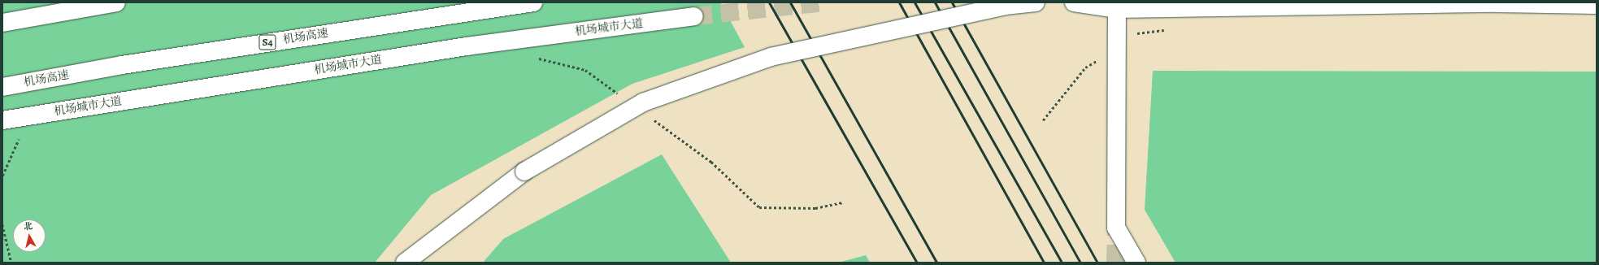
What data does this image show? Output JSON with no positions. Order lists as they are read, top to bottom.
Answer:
{
  "streets": {
    "main road": ["机场城市大道", "机场高速", "S4"]
  },
  "north": "top"
}
